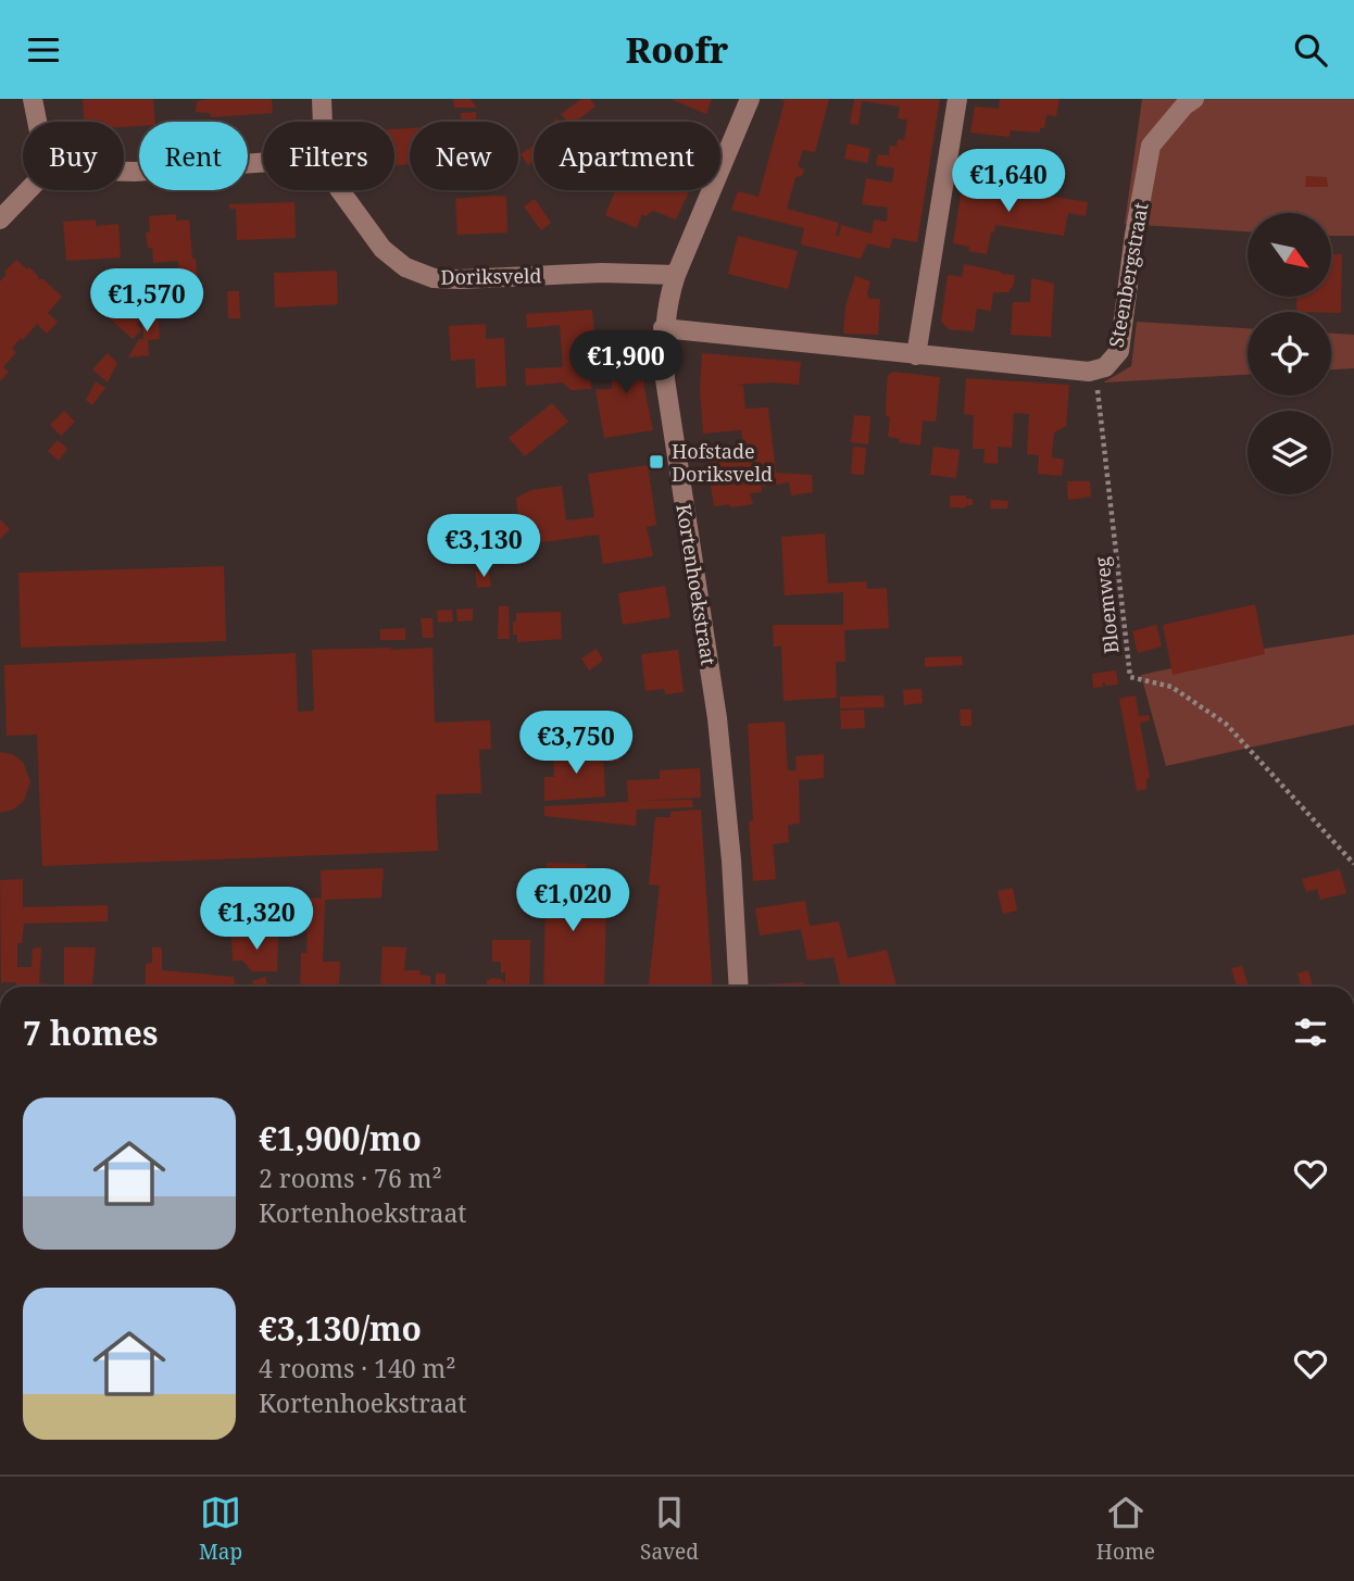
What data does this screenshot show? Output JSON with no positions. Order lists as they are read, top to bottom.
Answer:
{
  "streets": {
    "street": ["Steenbergstraat", "Doriksveld", "Kortenhoekstraat"],
    "path": ["Bloemweg"]
  },
  "crossings": [
    ["Steenbergstraat", "Kortenhoekstraat"],
    ["Steenbergstraat", "Bloemweg"],
    ["Doriksveld", "Kortenhoekstraat"]
  ],
  "places": {
    "transit": ["Hofstade Doriksveld"]
  },
  "north": "bottom right",
  "page": {
    "header": "Roofr",
    "chip": [
      "Buy",
      "Rent",
      "Filters",
      "New",
      "Apartment"
    ],
    "price": [
      "€1,640",
      "€1,570",
      "€1,900",
      "€3,130",
      "€3,750",
      "€1,020",
      "€1,320"
    ],
    "heading": "7 homes",
    "list": [
      {
        "name": "€1,900/mo",
        "note": "2 rooms · 76 m² · Kortenhoekstraat"
      },
      {
        "name": "€3,130/mo",
        "note": "4 rooms · 140 m² · Kortenhoekstraat"
      }
    ],
    "tabs": ["Map", "Saved", "Home"]
  }
}
